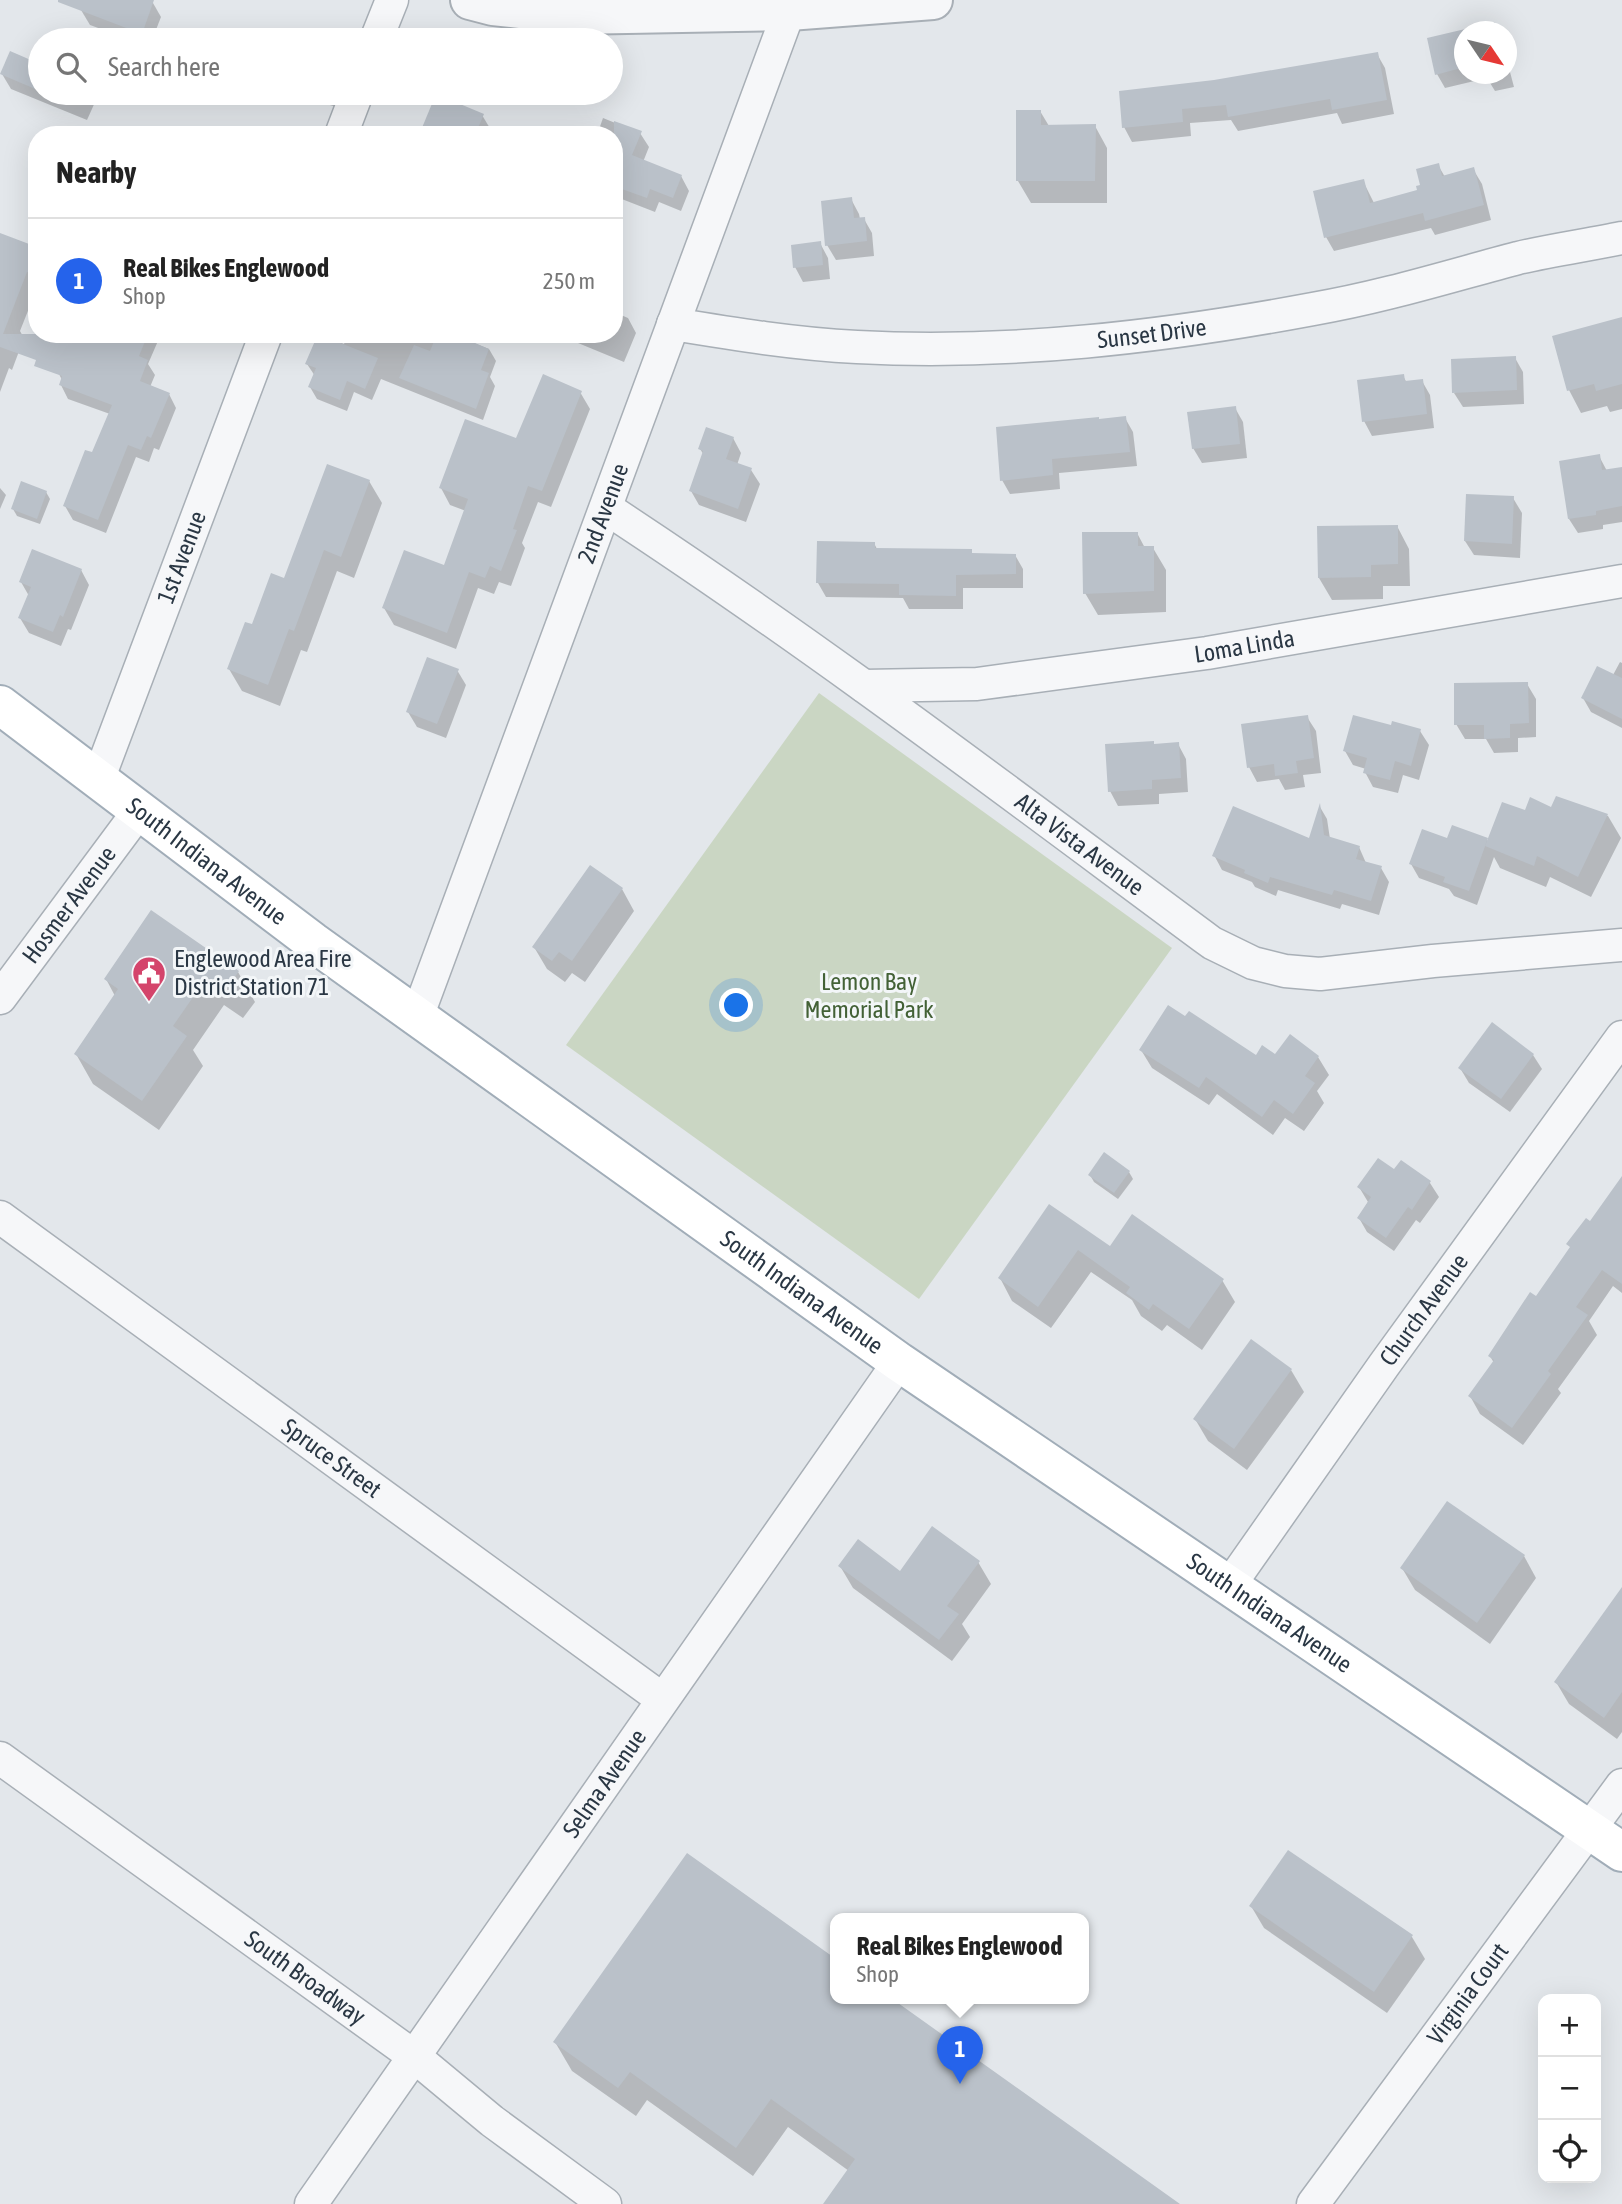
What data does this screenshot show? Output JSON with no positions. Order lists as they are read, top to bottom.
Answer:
{
  "streets": {
    "main road": ["South Indiana Avenue"],
    "street": [
      "Sunset Drive",
      "2nd Avenue",
      "1st Avenue",
      "Loma Linda",
      "Alta Vista Avenue",
      "Hosmer Avenue",
      "Church Avenue",
      "Spruce Street",
      "Selma Avenue",
      "South Broadway",
      "Virginia Court"
    ]
  },
  "crossings": [
    ["Sunset Drive", "2nd Avenue"],
    ["2nd Avenue", "Alta Vista Avenue"],
    ["2nd Avenue", "South Indiana Avenue"],
    ["1st Avenue", "South Indiana Avenue"],
    ["Loma Linda", "Alta Vista Avenue"],
    ["South Indiana Avenue", "Hosmer Avenue"],
    ["South Indiana Avenue", "Church Avenue"],
    ["South Indiana Avenue", "Selma Avenue"],
    ["South Indiana Avenue", "Virginia Court"],
    ["Spruce Street", "Selma Avenue"],
    ["Selma Avenue", "South Broadway"]
  ],
  "parks": ["Lemon Bay Memorial Park"],
  "places": {
    "public building": ["Englewood Area Fire District Station 71"]
  },
  "north": "bottom right",
  "page": {
    "search": "Search here",
    "heading": "Nearby",
    "list": [
      {
        "mark": "1",
        "name": "Real Bikes Englewood",
        "note": "Shop",
        "value": "250 m"
      }
    ],
    "popup": ["Real Bikes Englewood", "Shop"],
    "map_buttons": ["+", "−"],
    "pins": "1"
  }
}
